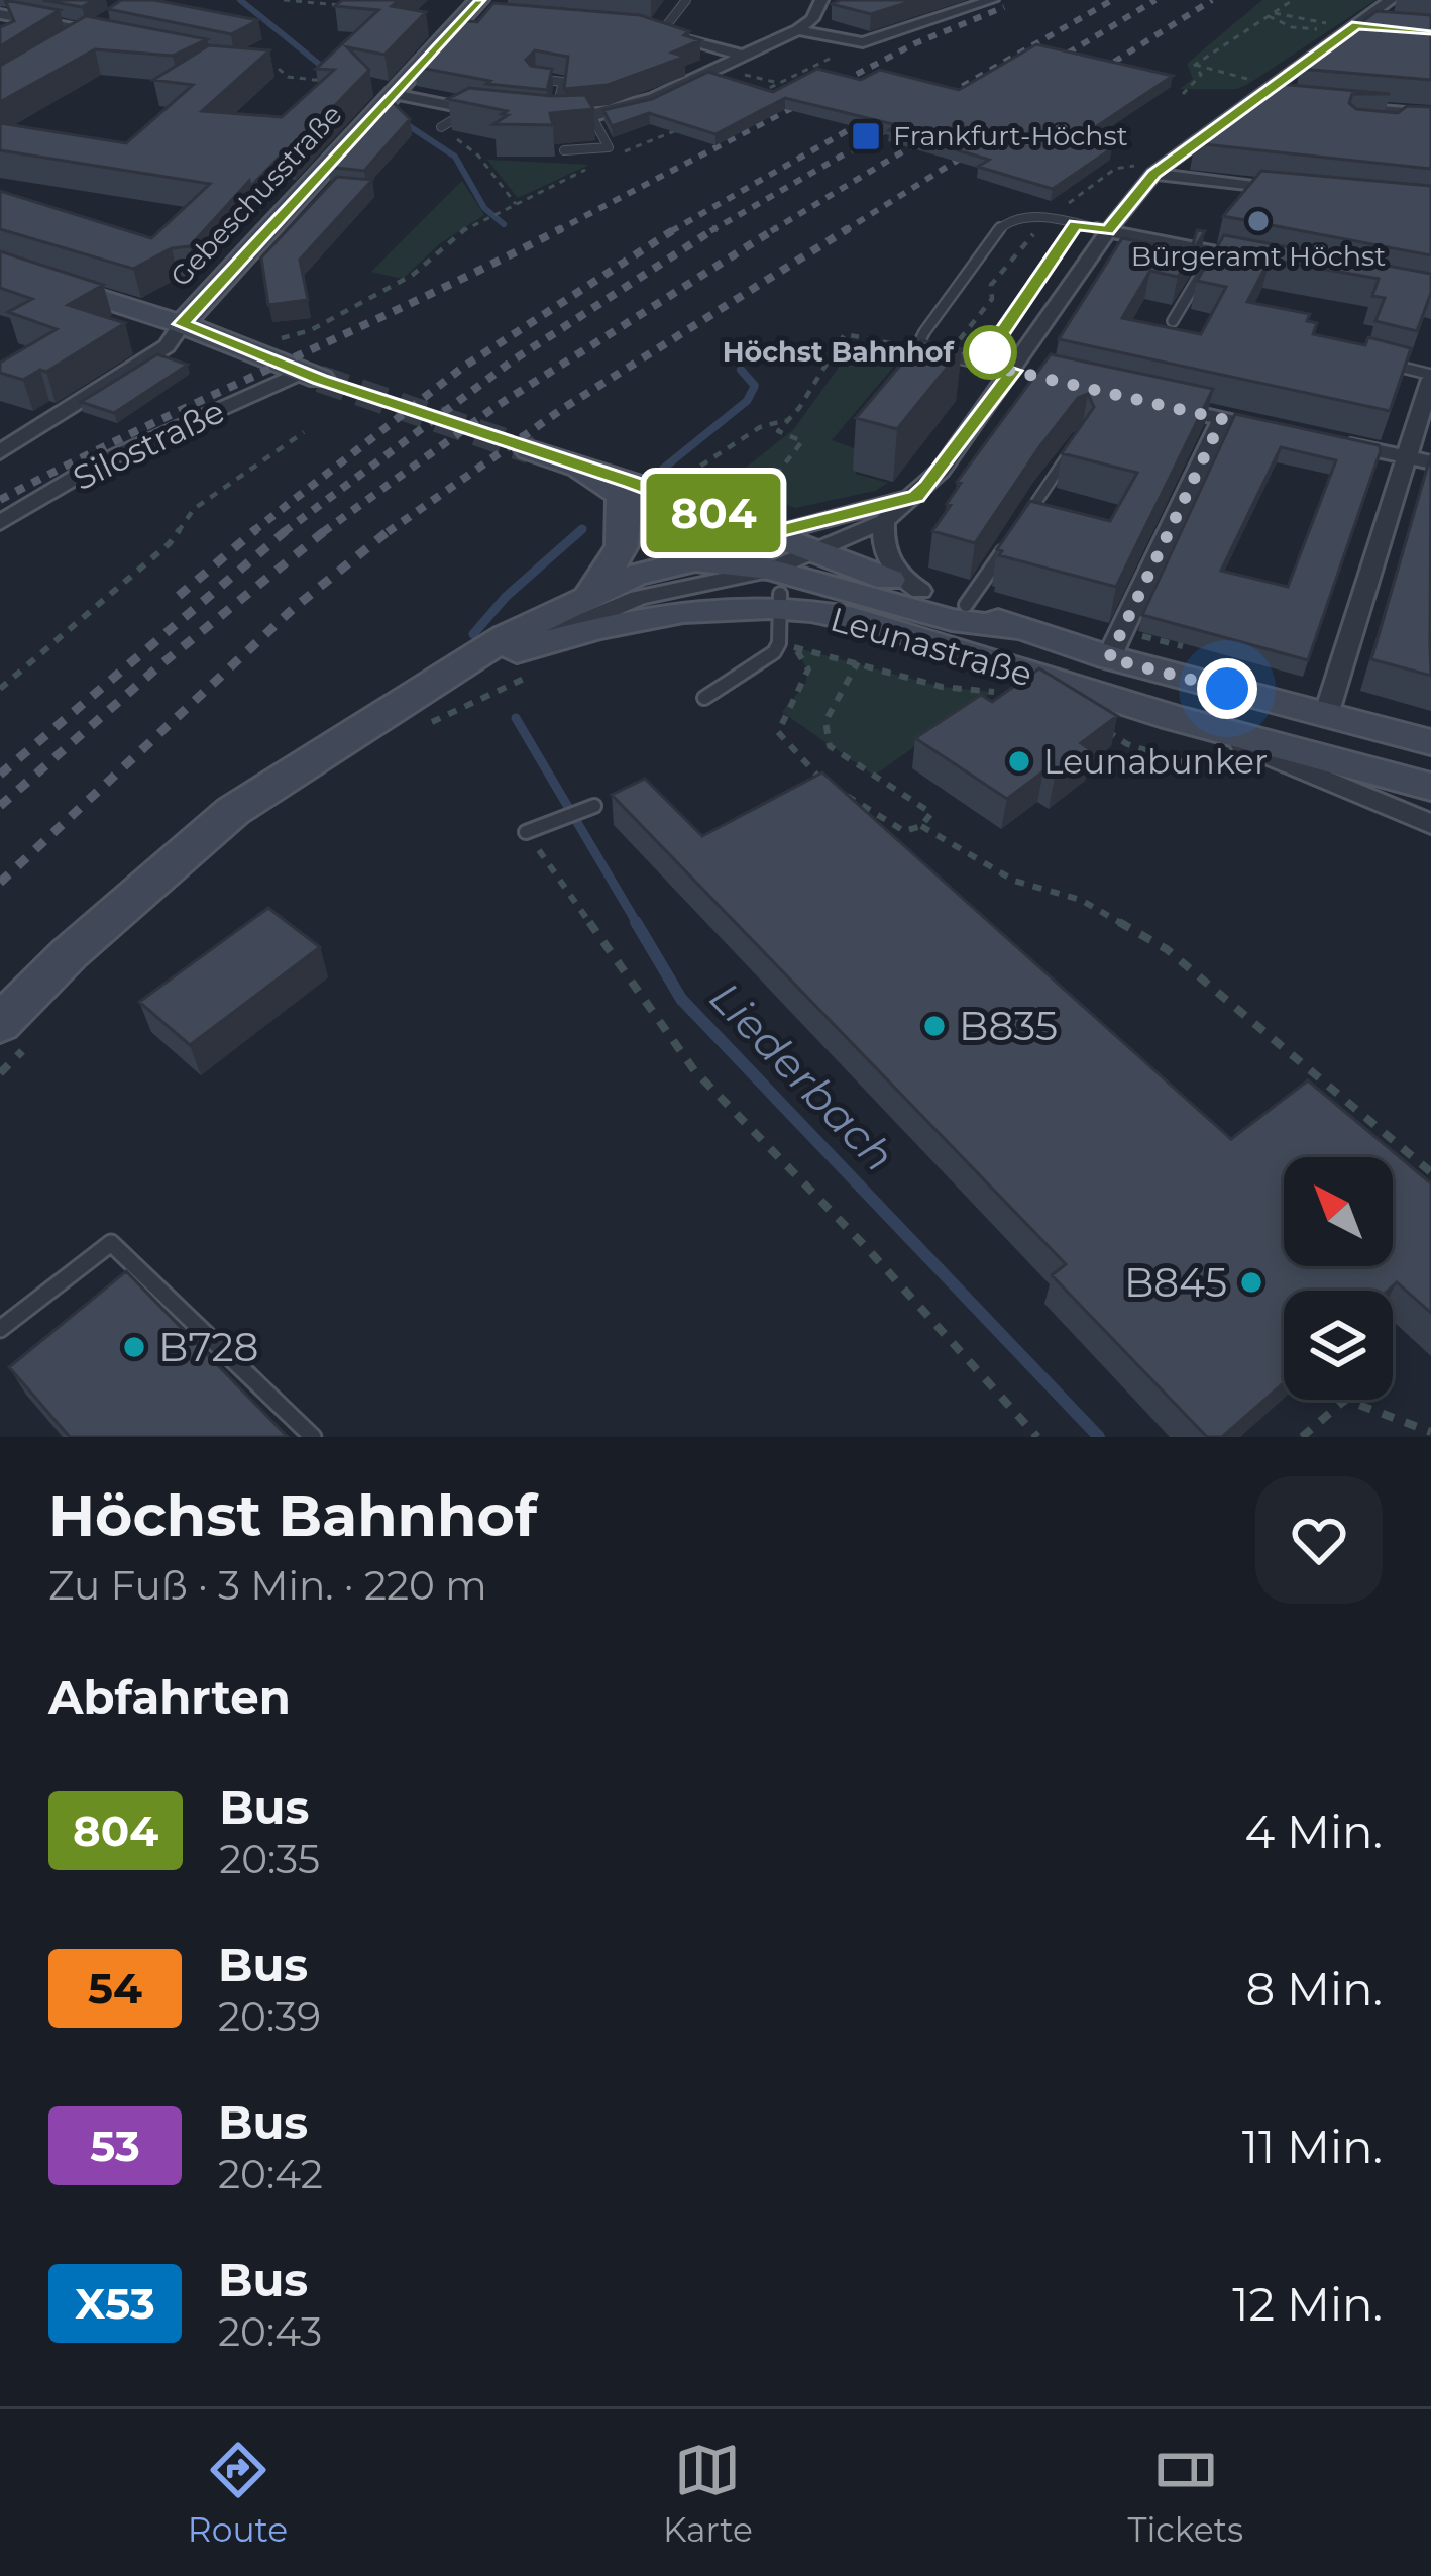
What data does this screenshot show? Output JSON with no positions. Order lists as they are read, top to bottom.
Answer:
{
  "streets": {
    "street": ["Gebeschusstraße", "Silostraße", "Leunastraße"]
  },
  "water": ["Liederbach"],
  "places": {
    "transit": ["Frankfurt-Höchst"],
    "other": [
      "Bürgeramt Höchst",
      "Höchst Bahnhof",
      "Leunabunker",
      "B835",
      "B845",
      "B728"
    ]
  },
  "lines": ["bus line 804"],
  "north": "top left",
  "page": {
    "on_map": "804",
    "heading": [
      ["Höchst Bahnhof", "Zu Fuß · 3 Min. · 220 m"],
      "Abfahrten"
    ],
    "list": [
      {
        "mark": "804",
        "name": "Bus",
        "note": "20:35",
        "value": "4 Min."
      },
      {
        "mark": "54",
        "name": "Bus",
        "note": "20:39",
        "value": "8 Min."
      },
      {
        "mark": "53",
        "name": "Bus",
        "note": "20:42",
        "value": "11 Min."
      },
      {
        "mark": "X53",
        "name": "Bus",
        "note": "20:43",
        "value": "12 Min."
      }
    ],
    "tabs": ["Route", "Karte", "Tickets"]
  }
}
